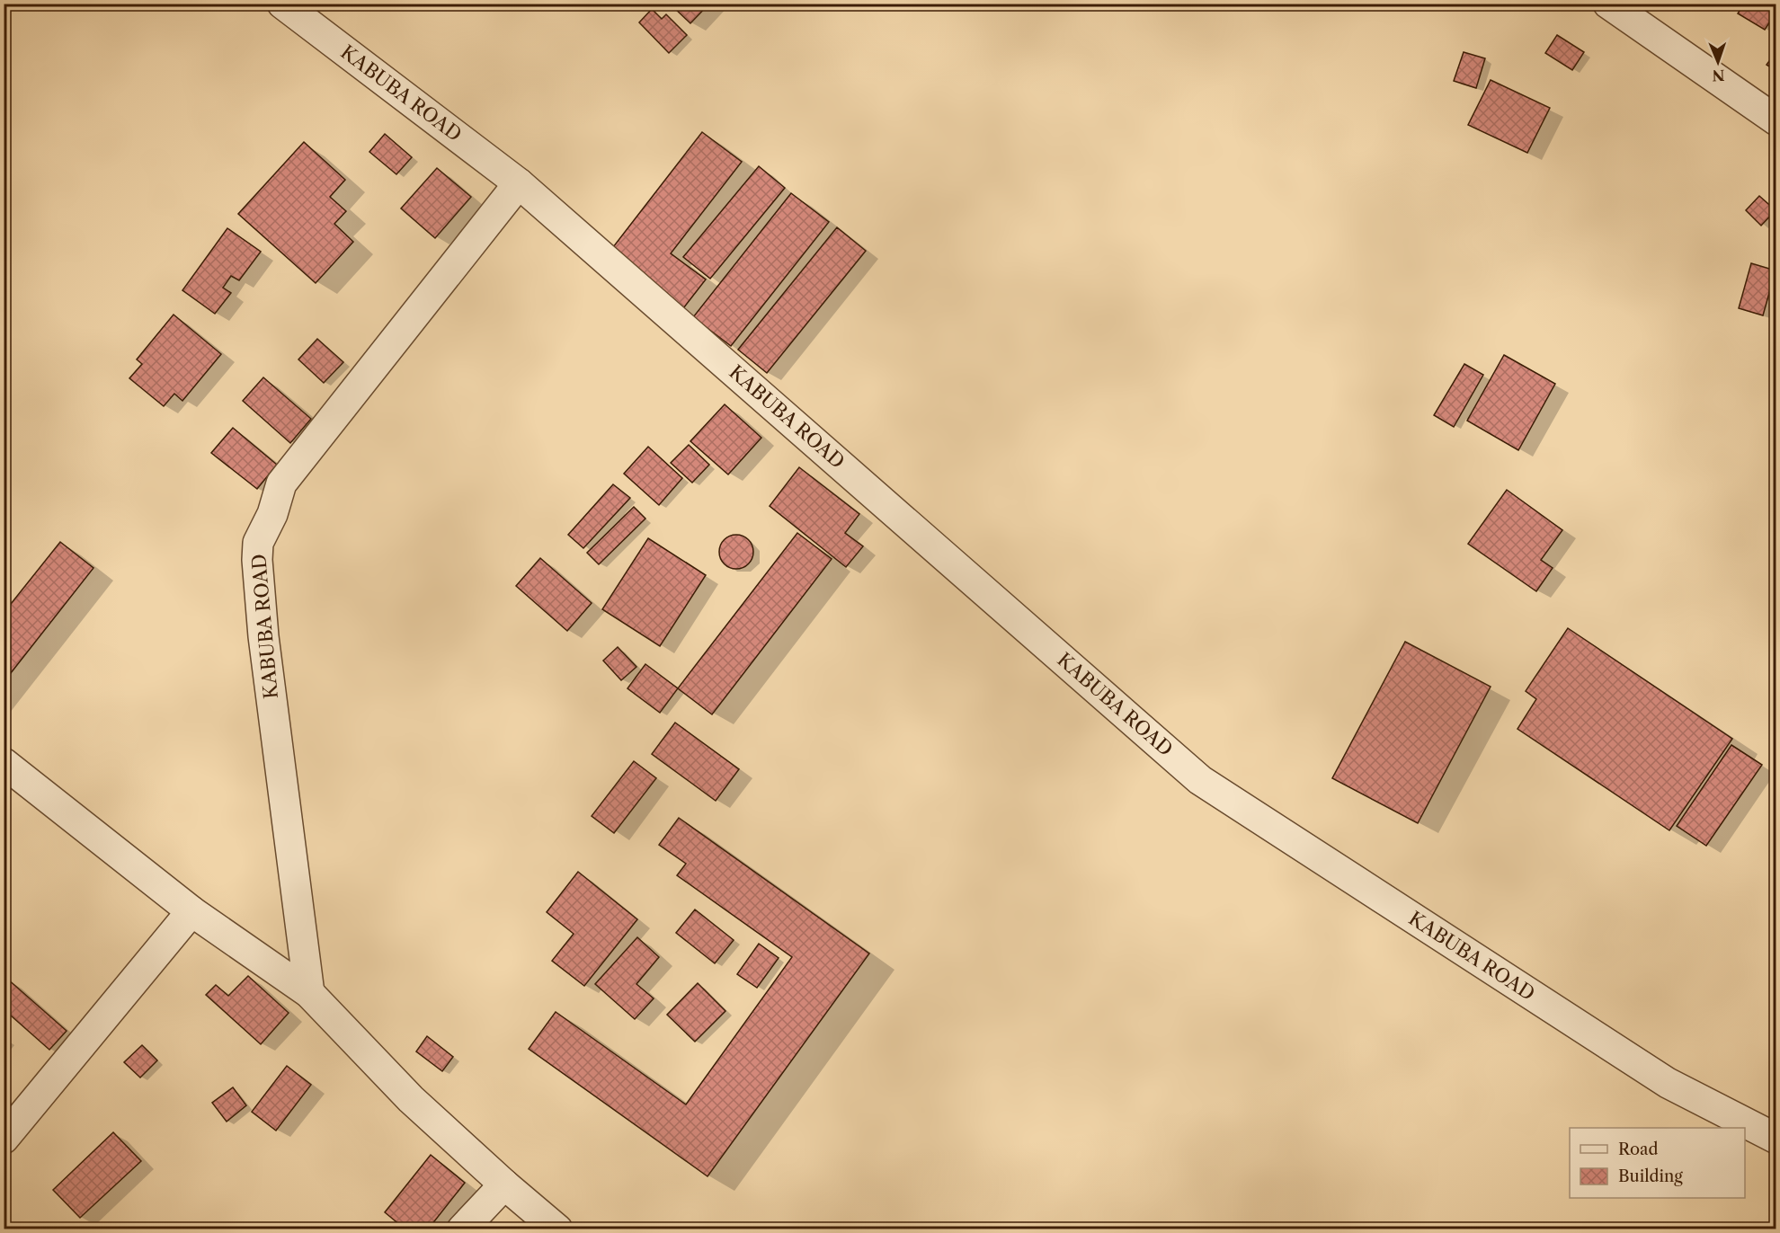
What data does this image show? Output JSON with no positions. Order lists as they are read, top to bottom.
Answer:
{
  "streets": {
    "street": ["KABUBA ROAD"]
  },
  "legend": ["Road", "Building"],
  "north": "bottom"
}
